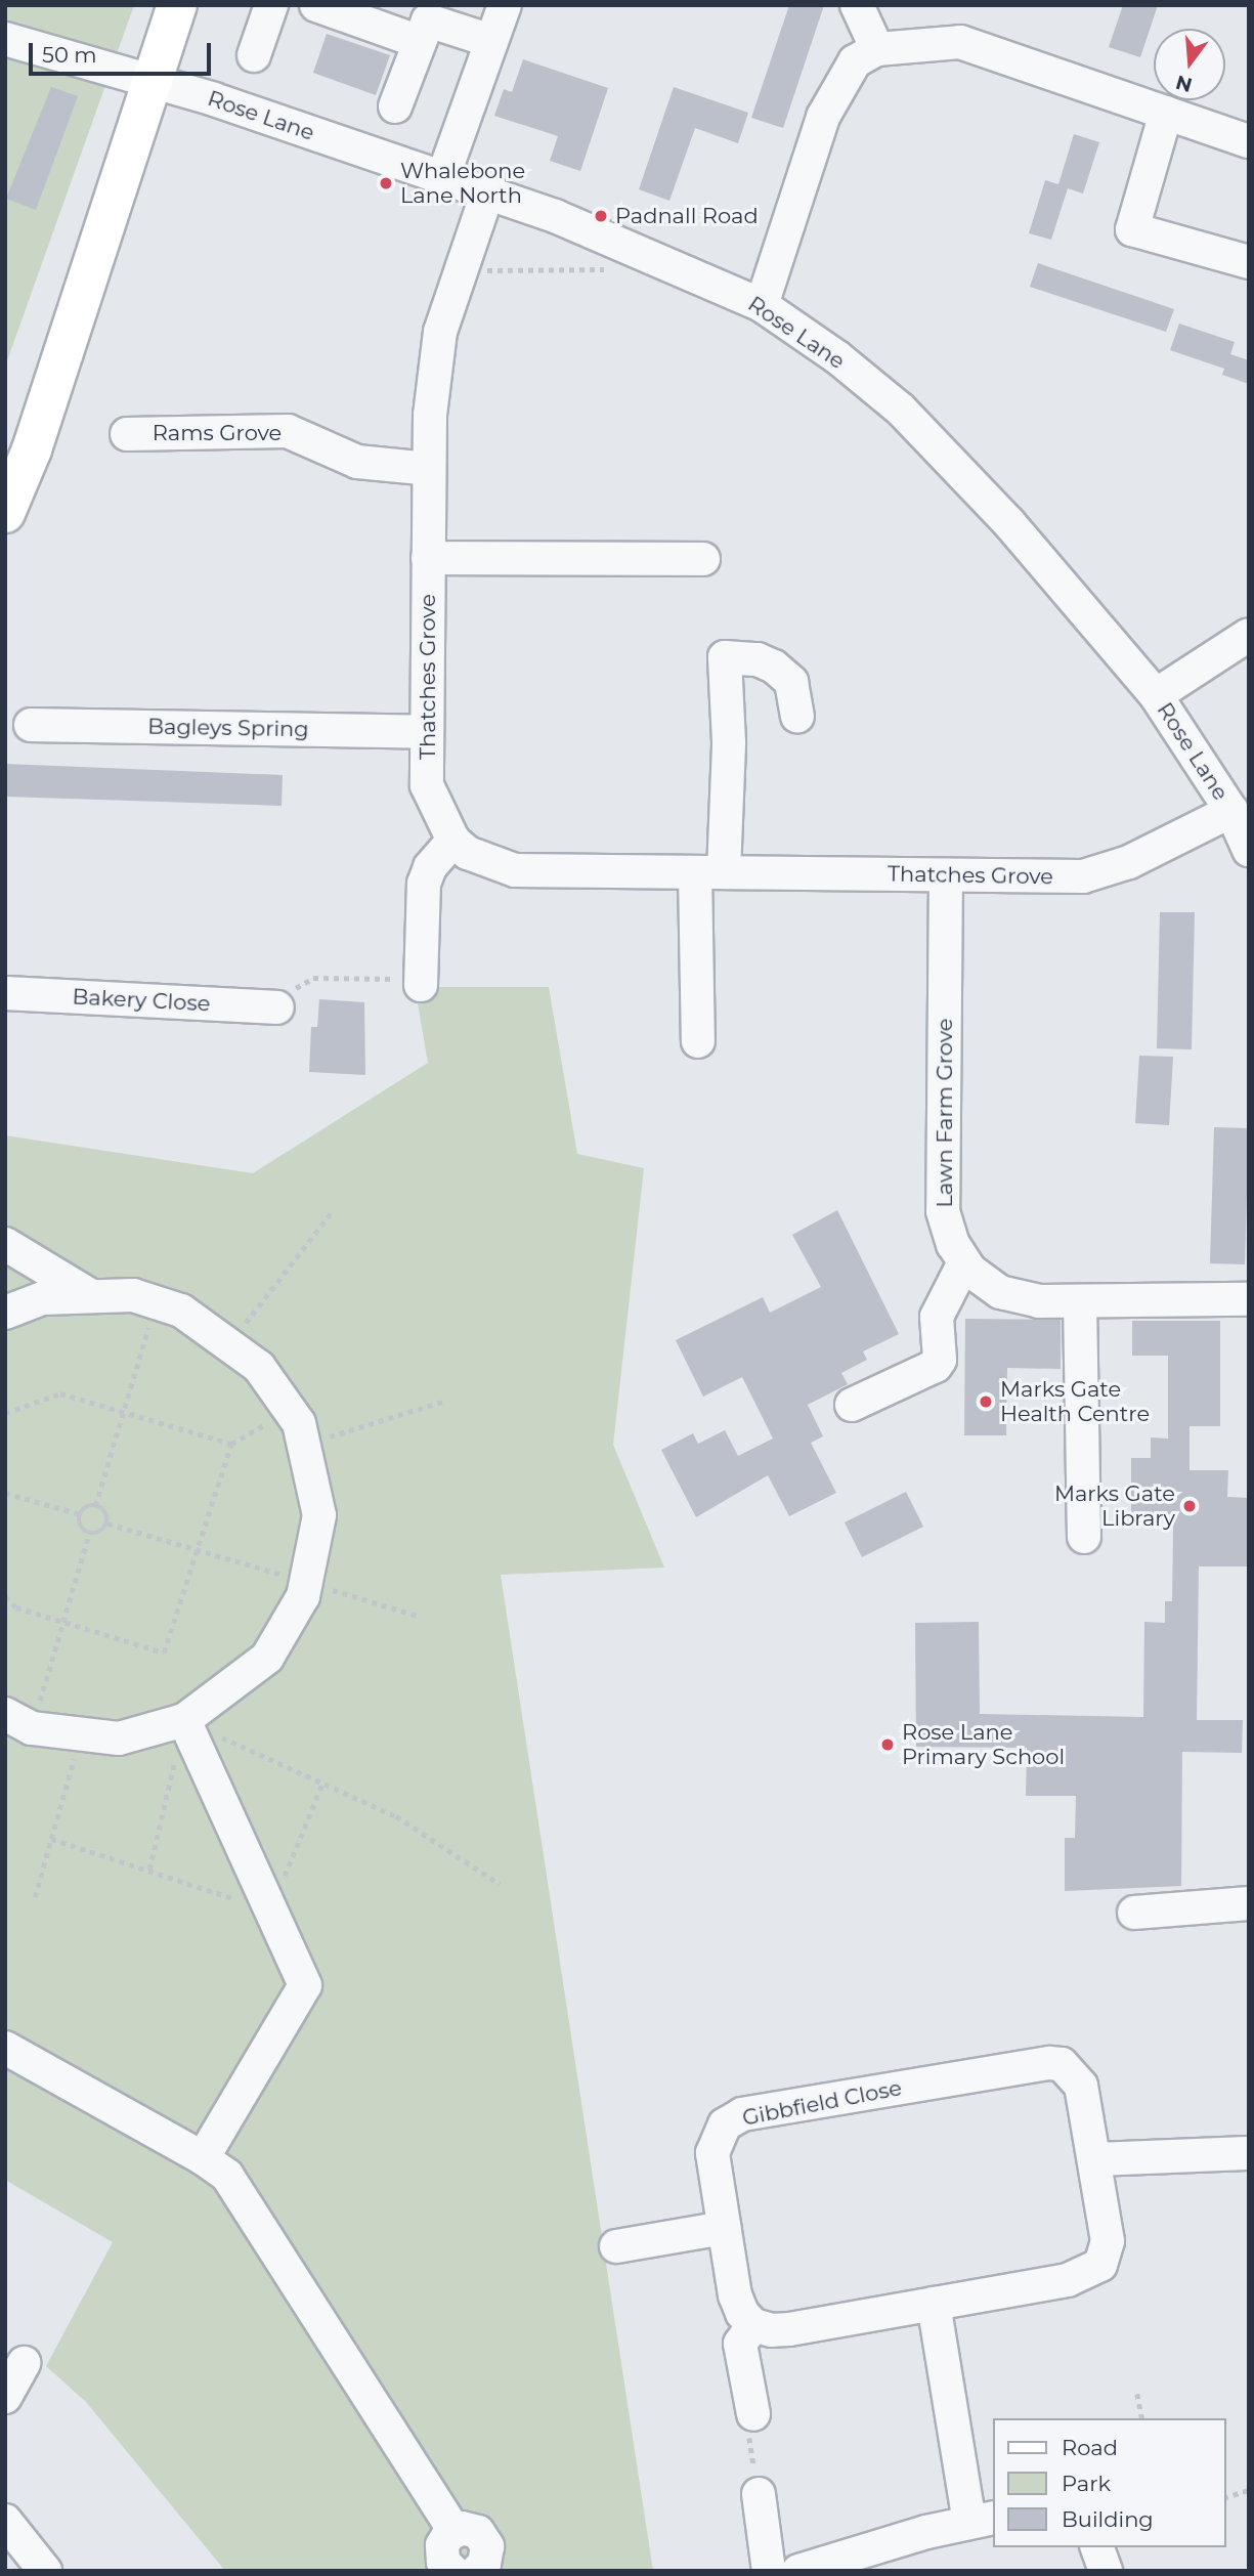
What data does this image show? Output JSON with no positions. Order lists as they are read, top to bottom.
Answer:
{
  "streets": {
    "street": [
      "Rose Lane",
      "Rams Grove",
      "Thatches Grove",
      "Bagleys Spring",
      "Bakery Close",
      "Lawn Farm Grove",
      "Gibbfield Close"
    ]
  },
  "crossings": [
    ["Rose Lane", "Thatches Grove"],
    ["Rams Grove", "Thatches Grove"],
    ["Thatches Grove", "Bagleys Spring"],
    ["Thatches Grove", "Lawn Farm Grove"]
  ],
  "places": [
    "Whalebone Lane North",
    "Padnall Road",
    "Marks Gate Health Centre",
    "Marks Gate Library",
    "Rose Lane Primary School"
  ],
  "legend": ["Road", "Park", "Building"],
  "scale_bar": "50 m",
  "north": "bottom"
}
